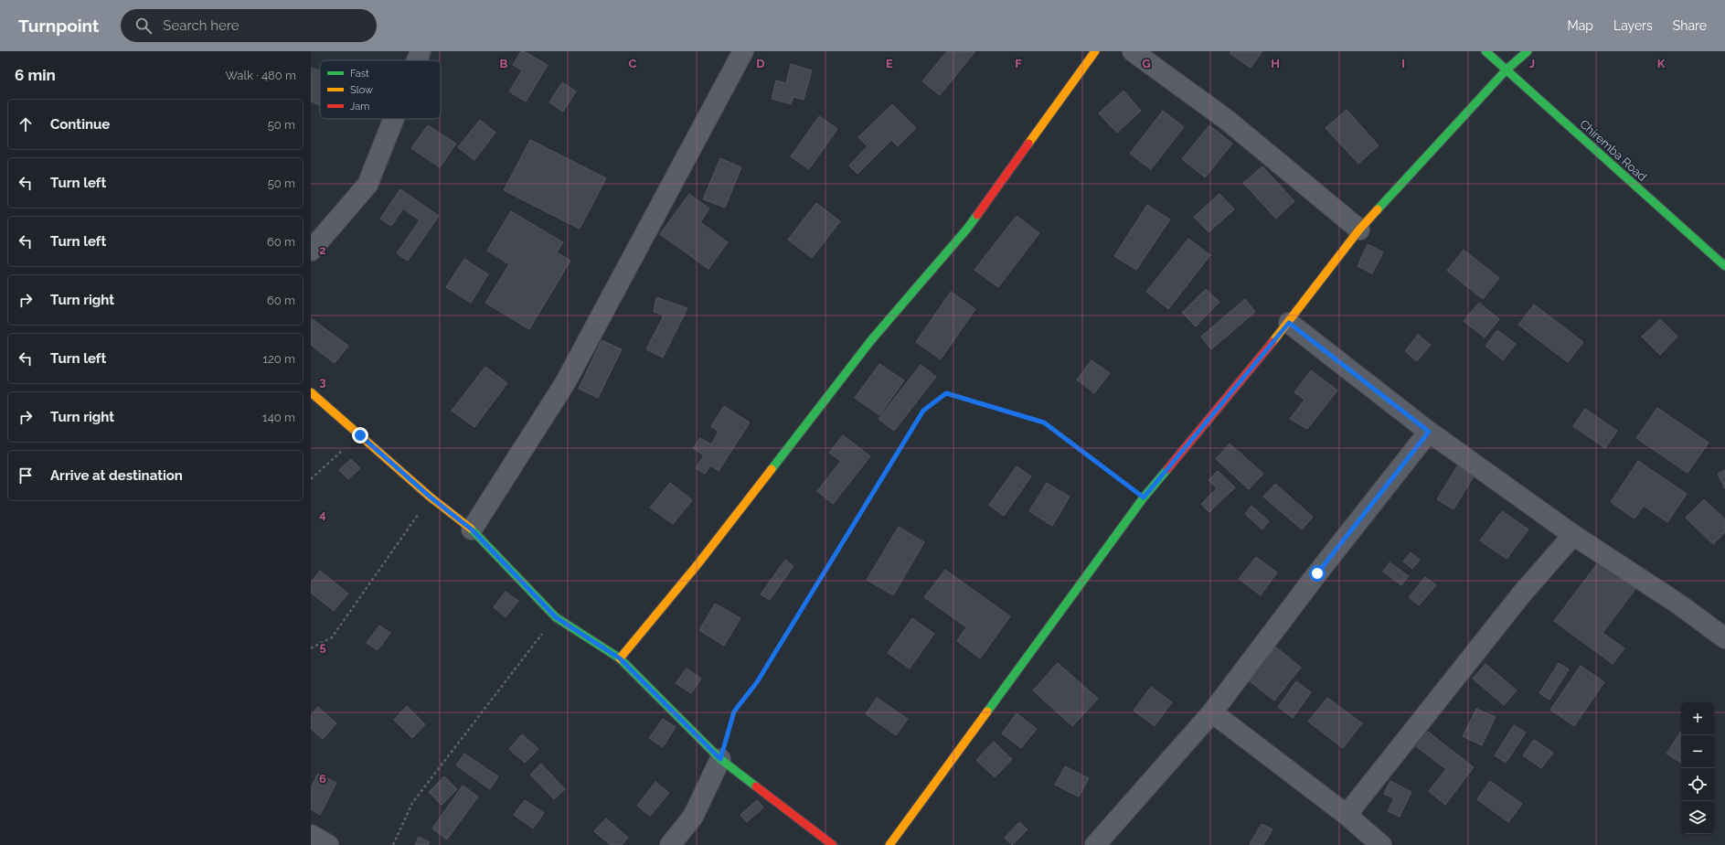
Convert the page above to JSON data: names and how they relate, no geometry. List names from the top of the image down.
{
  "streets": {
    "street": ["Chiremba Road"]
  },
  "legend": ["Fast", "Slow", "Jam"],
  "page": {
    "header": "Turnpoint",
    "search": "Search here",
    "nav": ["Map", "Layers", "Share"],
    "heading": ["6 min", "Walk · 480 m"],
    "list": [
      ["Continue", "50 m"],
      ["Turn left", "50 m"],
      ["Turn left", "60 m"],
      ["Turn right", "60 m"],
      ["Turn left", "120 m"],
      ["Turn right", "140 m"],
      "Arrive at destination"
    ],
    "map_buttons": ["+", "−"]
  },
  "grid": {
    "columns": [
      "B",
      "C",
      "D",
      "E",
      "F",
      "G",
      "H",
      "I",
      "J",
      "K"
    ],
    "rows": [
      "2",
      "3",
      "4",
      "5",
      "6"
    ]
  }
}
